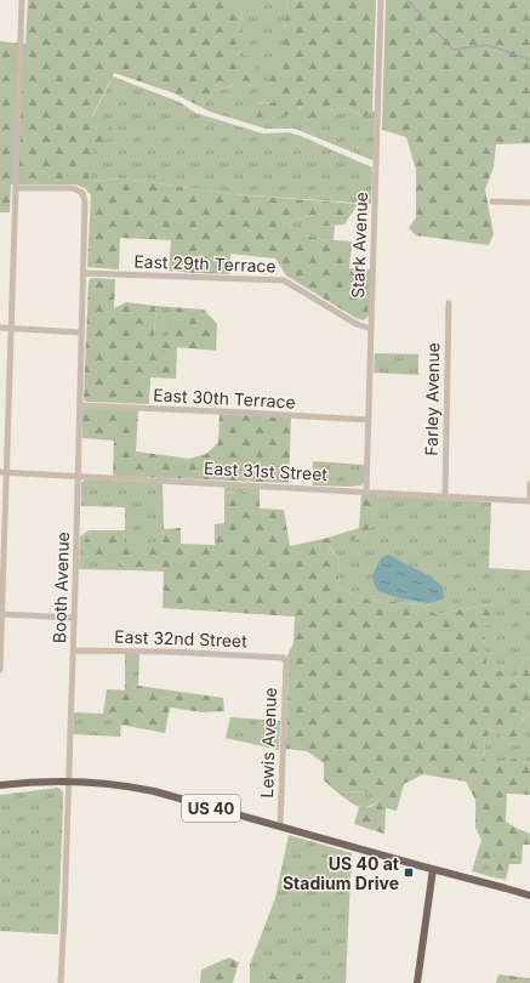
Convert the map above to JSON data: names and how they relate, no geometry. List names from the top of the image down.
{
  "streets": {
    "main road": ["US 40"],
    "street": [
      "Stark Avenue",
      "East 29th Terrace",
      "East 30th Terrace",
      "Farley Avenue",
      "East 31st Street",
      "Booth Avenue",
      "East 32nd Street",
      "Lewis Avenue"
    ]
  },
  "crossings": [
    ["Stark Avenue", "East 29th Terrace"],
    ["Stark Avenue", "East 30th Terrace"],
    ["Stark Avenue", "East 31st Street"],
    ["East 29th Terrace", "Booth Avenue"],
    ["East 30th Terrace", "Booth Avenue"],
    ["Farley Avenue", "East 31st Street"],
    ["East 31st Street", "Booth Avenue"],
    ["Booth Avenue", "East 32nd Street"],
    ["Booth Avenue", "US 40"],
    ["East 32nd Street", "Lewis Avenue"],
    ["Lewis Avenue", "US 40"]
  ],
  "places": {
    "transit": ["US 40 at Stadium Drive"]
  }
}
